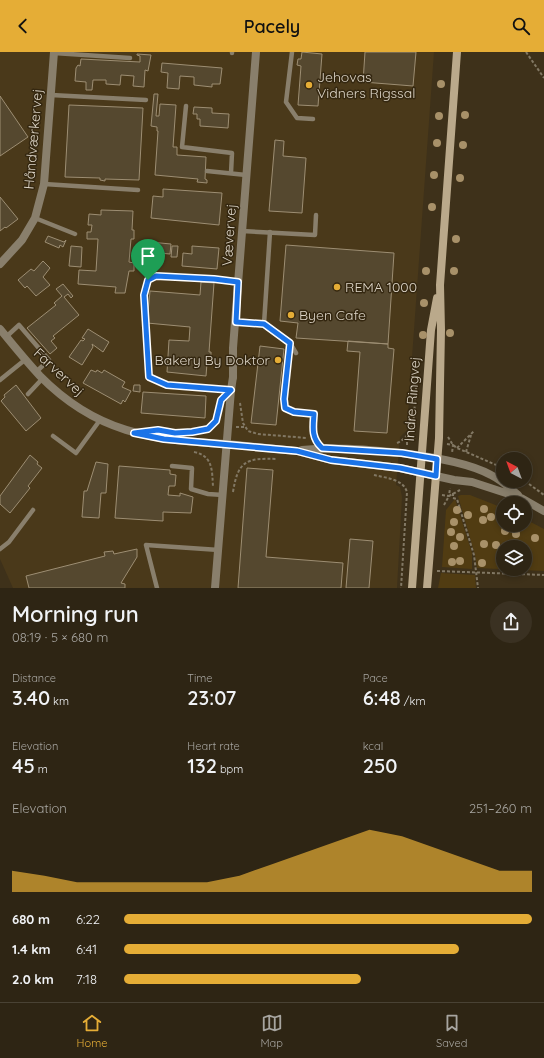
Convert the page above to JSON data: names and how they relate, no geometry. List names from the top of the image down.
{
  "streets": {
    "main road": ["Indre Ringvej"],
    "street": ["Håndværkervej", "Vævervej", "Farvervej"]
  },
  "crossings": [
    ["Vævervej", "Farvervej"],
    ["Farvervej", "Indre Ringvej"]
  ],
  "places": [
    "Jehovas Vidners Rigssal",
    "REMA 1000",
    "Byen Cafe",
    "Bakery By Doktor"
  ],
  "north": "top left",
  "page": {
    "header": "Pacely",
    "heading": ["Morning run", "08:19 · 5 × 680 m"],
    "stats": [
      ["Distance", "3.40 km"],
      ["Time", "23:07"],
      ["Pace", "6:48 /km"],
      ["Elevation", "45 m"],
      ["Heart rate", "132 bpm"],
      ["kcal", "250"]
    ],
    "chart": ["Elevation", "251–260 m"],
    "list": [
      {
        "name": "680 m",
        "note": "6:22"
      },
      {
        "name": "1.4 km",
        "note": "6:41"
      },
      {
        "name": "2.0 km",
        "note": "7:18"
      }
    ],
    "tabs": ["Home", "Map", "Saved"]
  }
}
